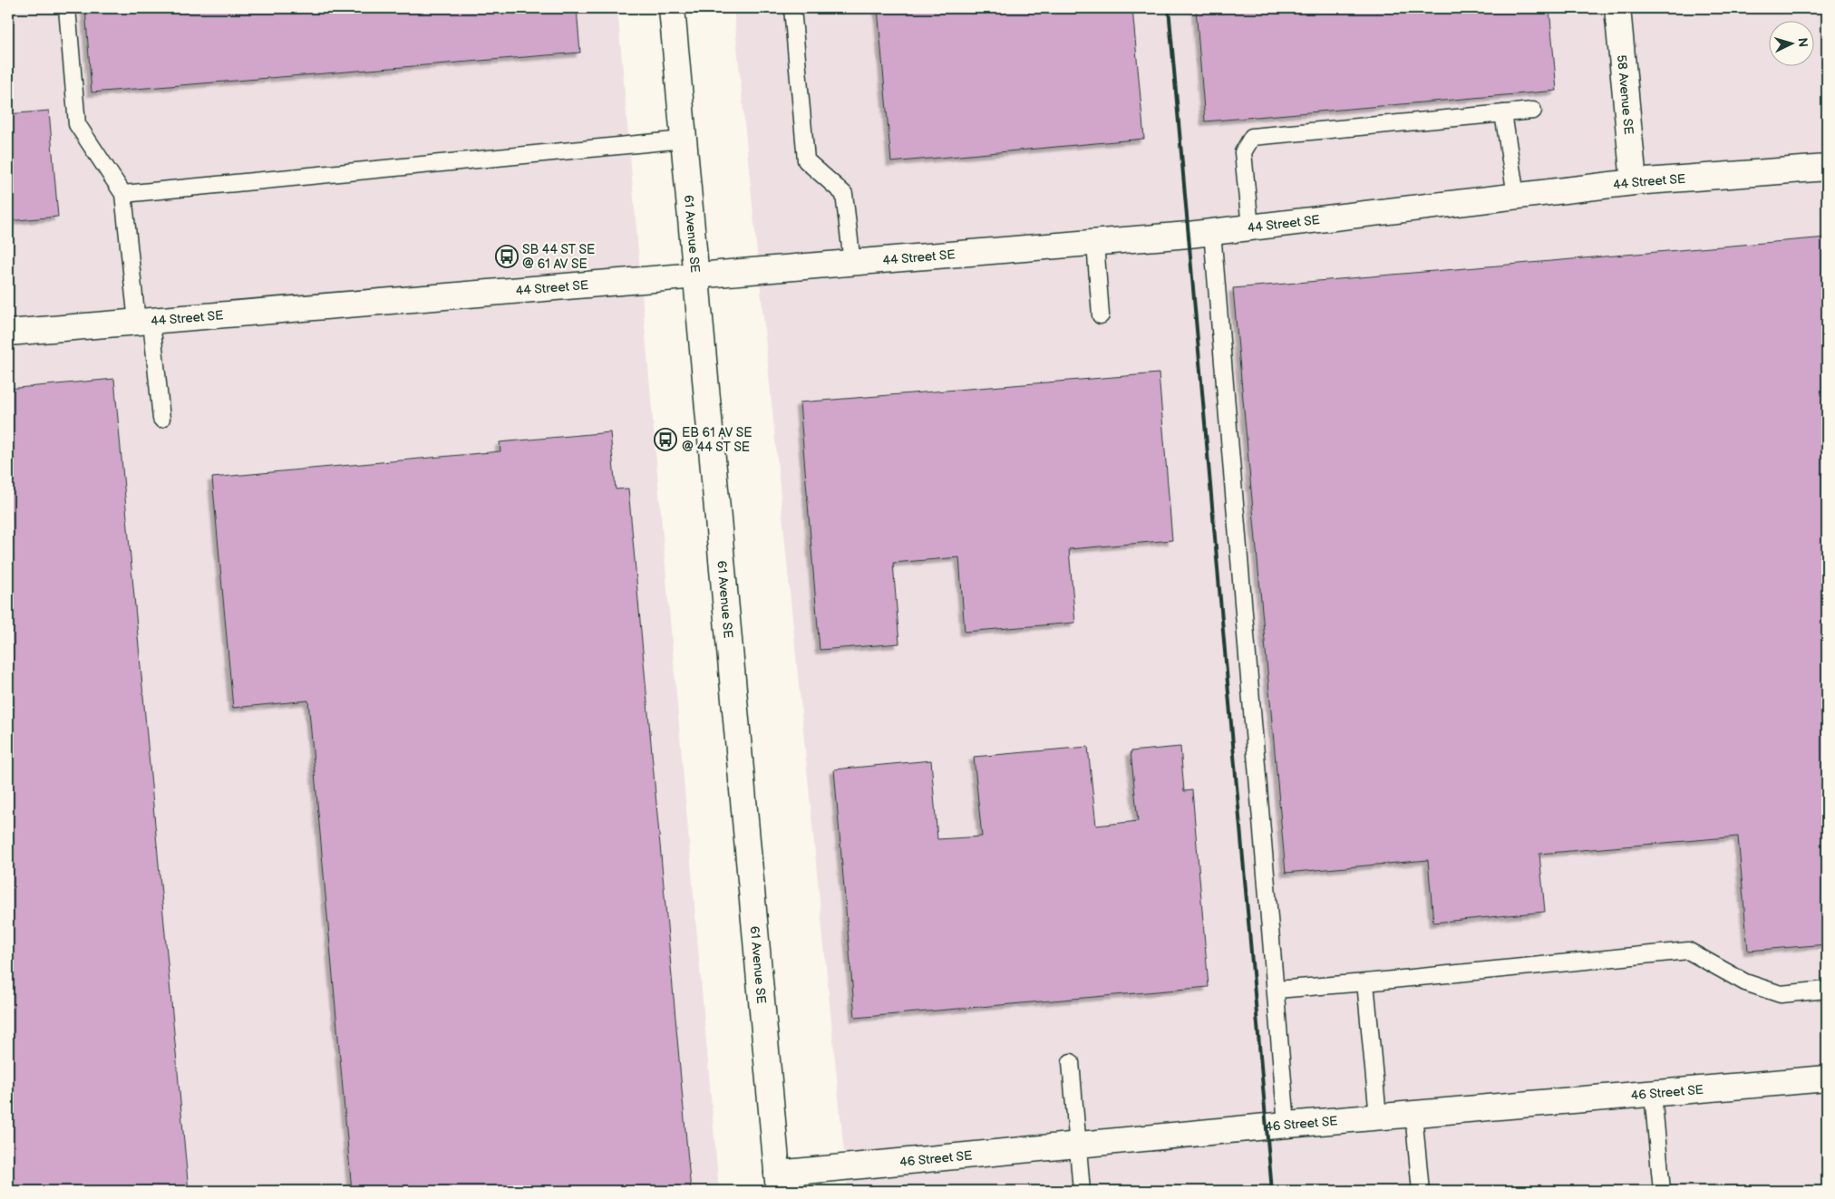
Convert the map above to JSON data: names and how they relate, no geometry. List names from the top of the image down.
{
  "streets": {
    "street": [
      "58 Avenue SE",
      "44 Street SE",
      "61 Avenue SE",
      "46 Street SE"
    ]
  },
  "crossings": [
    ["58 Avenue SE", "44 Street SE"],
    ["44 Street SE", "61 Avenue SE"],
    ["61 Avenue SE", "46 Street SE"]
  ],
  "places": {
    "bus stop": ["SB 44 ST SE @ 61 AV SE", "EB 61 AV SE @ 44 ST SE"]
  },
  "north": "right"
}
